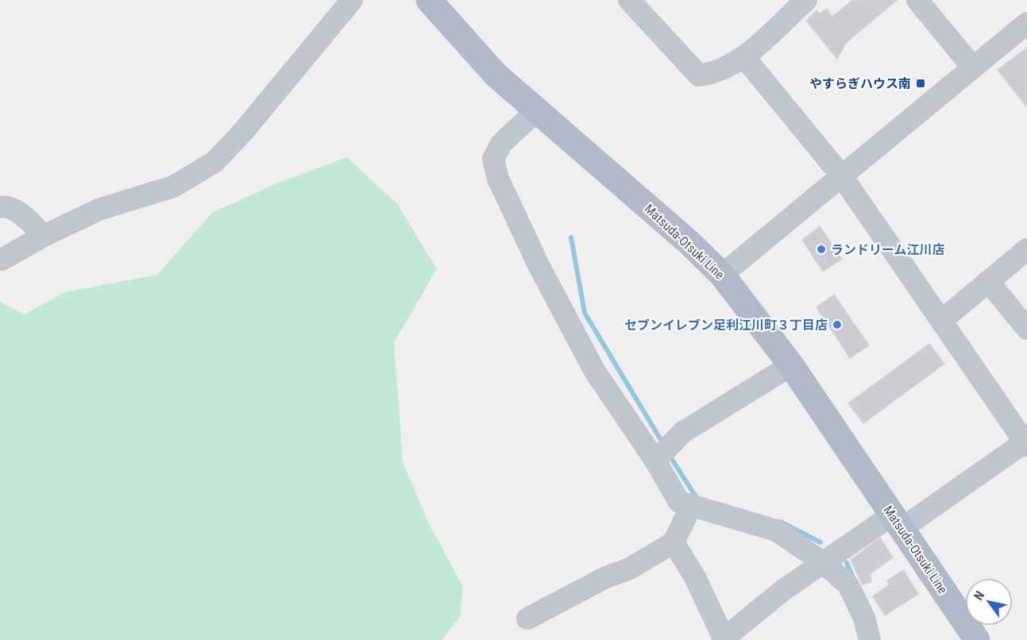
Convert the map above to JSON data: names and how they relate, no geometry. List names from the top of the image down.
{
  "streets": {
    "main road": ["Matsuda-Otsuki Line"]
  },
  "places": {
    "transit": ["やすらぎハウス南"],
    "other": ["ランドリーム江川店", "セブンイレブン足利江川町３丁目店"]
  },
  "north": "top left"
}
